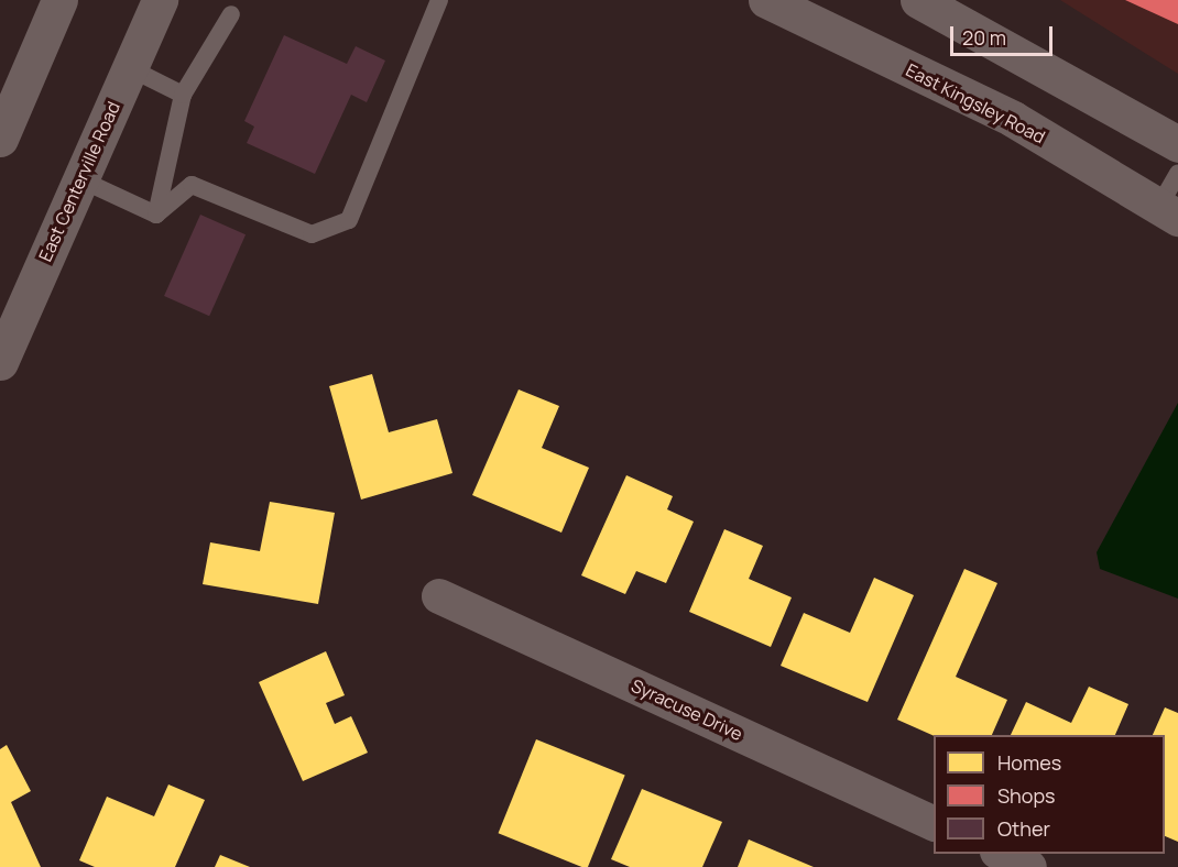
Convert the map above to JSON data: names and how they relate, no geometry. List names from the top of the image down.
{
  "streets": {
    "main road": ["East Kingsley Road", "East Centerville Road"],
    "street": ["Syracuse Drive"]
  },
  "legend": ["Homes", "Shops", "Other"],
  "scale_bar": "20 m"
}
